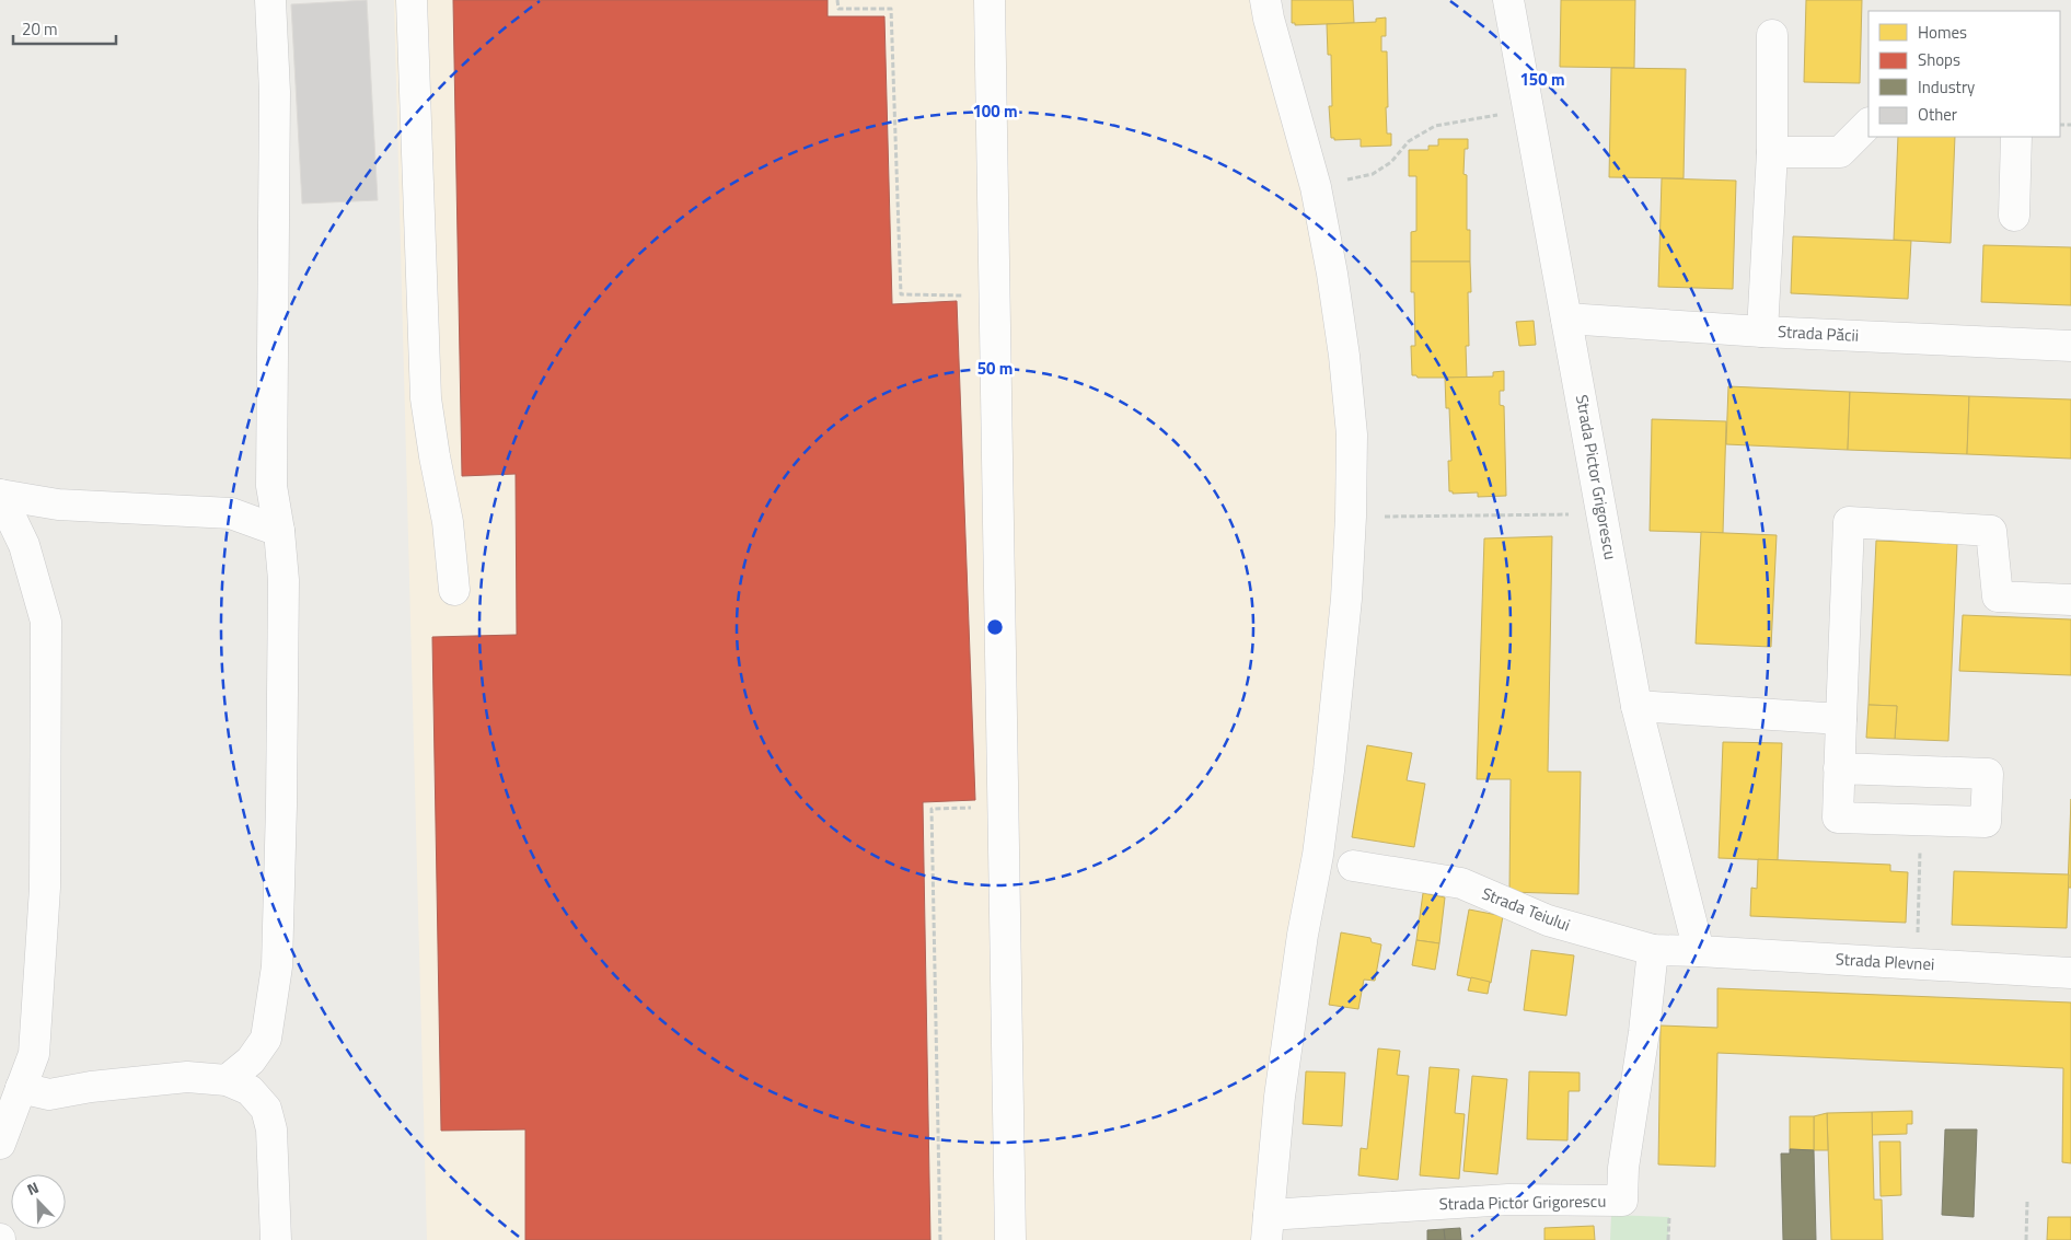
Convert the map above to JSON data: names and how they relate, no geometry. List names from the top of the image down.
{
  "streets": {
    "street": [
      "Strada Păcii",
      "Strada Pictor Grigorescu",
      "Strada Teiului",
      "Strada Plevnei"
    ]
  },
  "crossings": [
    ["Strada Păcii", "Strada Pictor Grigorescu"],
    ["Strada Pictor Grigorescu", "Strada Teiului"],
    ["Strada Pictor Grigorescu", "Strada Plevnei"],
    ["Strada Teiului", "Strada Plevnei"]
  ],
  "legend": [
    "Homes",
    "Shops",
    "Industry",
    "Other"
  ],
  "scale_bar": "20 m",
  "north": "top left",
  "rings": ["150 m", "100 m", "50 m"]
}
